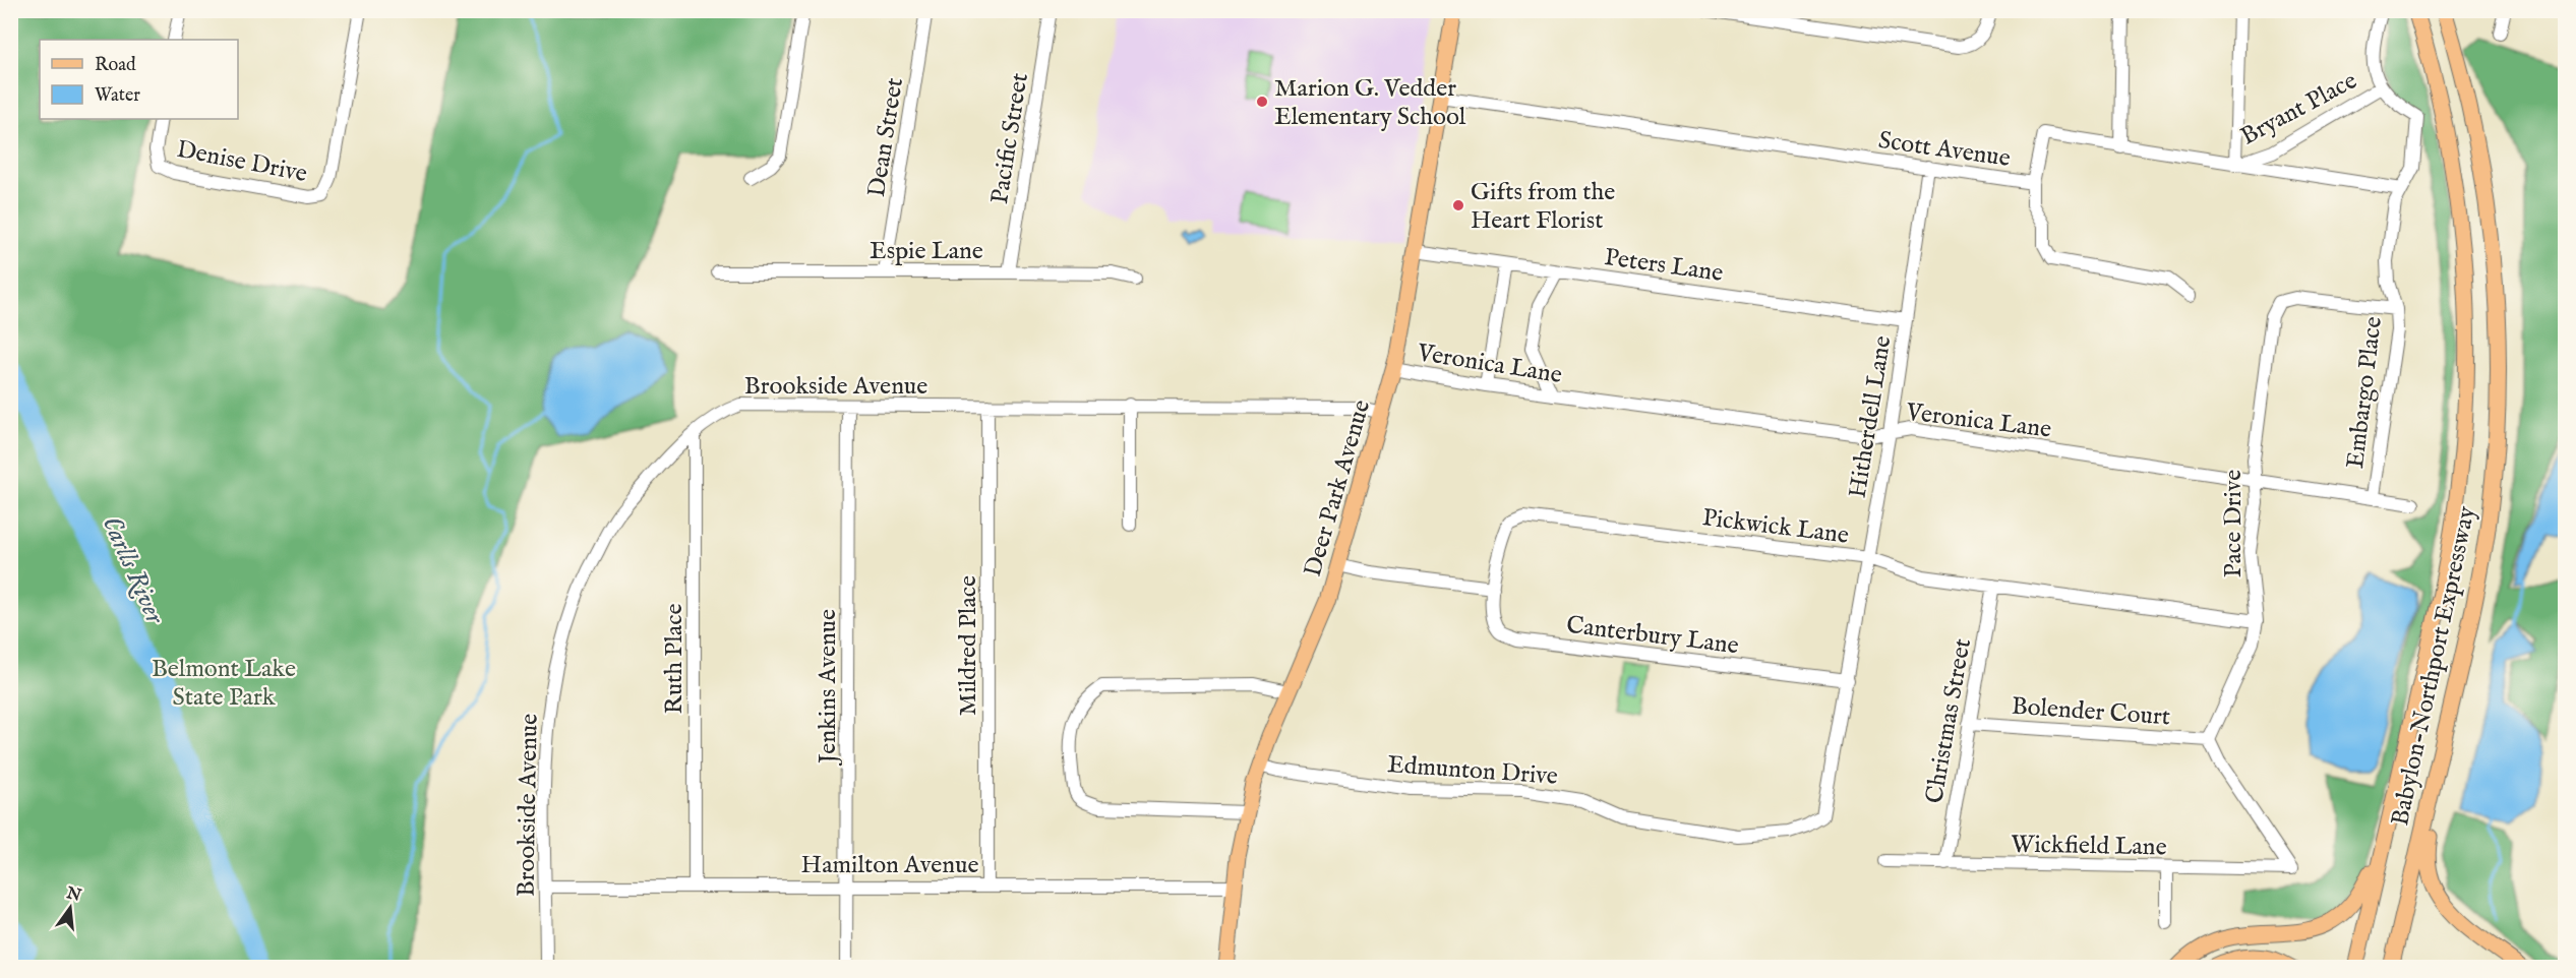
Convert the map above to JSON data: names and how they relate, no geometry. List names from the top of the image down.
{
  "streets": {
    "main road": ["Deer Park Avenue", "Babylon-Northport Expressway"],
    "street": [
      "Bryant Place",
      "Dean Street",
      "Pacific Street",
      "Scott Avenue",
      "Denise Drive",
      "Espie Lane",
      "Peters Lane",
      "Veronica Lane",
      "Brookside Avenue",
      "Embargo Place",
      "Hitherdell Lane",
      "Pace Drive",
      "Pickwick Lane",
      "Canterbury Lane",
      "Mildred Place",
      "Ruth Place",
      "Jenkins Avenue",
      "Bolender Court",
      "Christmas Street",
      "Edmunton Drive",
      "Wickfield Lane",
      "Hamilton Avenue"
    ]
  },
  "crossings": [
    ["Bryant Place", "Scott Avenue"],
    ["Bryant Place", "Embargo Place"],
    ["Dean Street", "Espie Lane"],
    ["Pacific Street", "Espie Lane"],
    ["Scott Avenue", "Embargo Place"],
    ["Scott Avenue", "Hitherdell Lane"],
    ["Scott Avenue", "Deer Park Avenue"],
    ["Peters Lane", "Hitherdell Lane"],
    ["Peters Lane", "Deer Park Avenue"],
    ["Veronica Lane", "Embargo Place"],
    ["Veronica Lane", "Hitherdell Lane"],
    ["Veronica Lane", "Deer Park Avenue"],
    ["Veronica Lane", "Pace Drive"],
    ["Brookside Avenue", "Deer Park Avenue"],
    ["Brookside Avenue", "Mildred Place"],
    ["Brookside Avenue", "Ruth Place"],
    ["Brookside Avenue", "Jenkins Avenue"],
    ["Brookside Avenue", "Hamilton Avenue"],
    ["Embargo Place", "Pace Drive"],
    ["Hitherdell Lane", "Pickwick Lane"],
    ["Hitherdell Lane", "Canterbury Lane"],
    ["Hitherdell Lane", "Edmunton Drive"],
    ["Deer Park Avenue", "Edmunton Drive"],
    ["Deer Park Avenue", "Hamilton Avenue"],
    ["Pace Drive", "Pickwick Lane"],
    ["Pace Drive", "Bolender Court"],
    ["Pace Drive", "Wickfield Lane"],
    ["Pickwick Lane", "Canterbury Lane"],
    ["Pickwick Lane", "Christmas Street"],
    ["Mildred Place", "Hamilton Avenue"],
    ["Ruth Place", "Hamilton Avenue"],
    ["Jenkins Avenue", "Hamilton Avenue"],
    ["Bolender Court", "Christmas Street"],
    ["Bolender Court", "Wickfield Lane"],
    ["Christmas Street", "Wickfield Lane"]
  ],
  "water": ["Carlls River"],
  "parks": ["Belmont Lake State Park"],
  "places": ["Marion G. Vedder Elementary School", "Gifts from the Heart Florist"],
  "legend": ["Road", "Water"],
  "north": "top"
}
